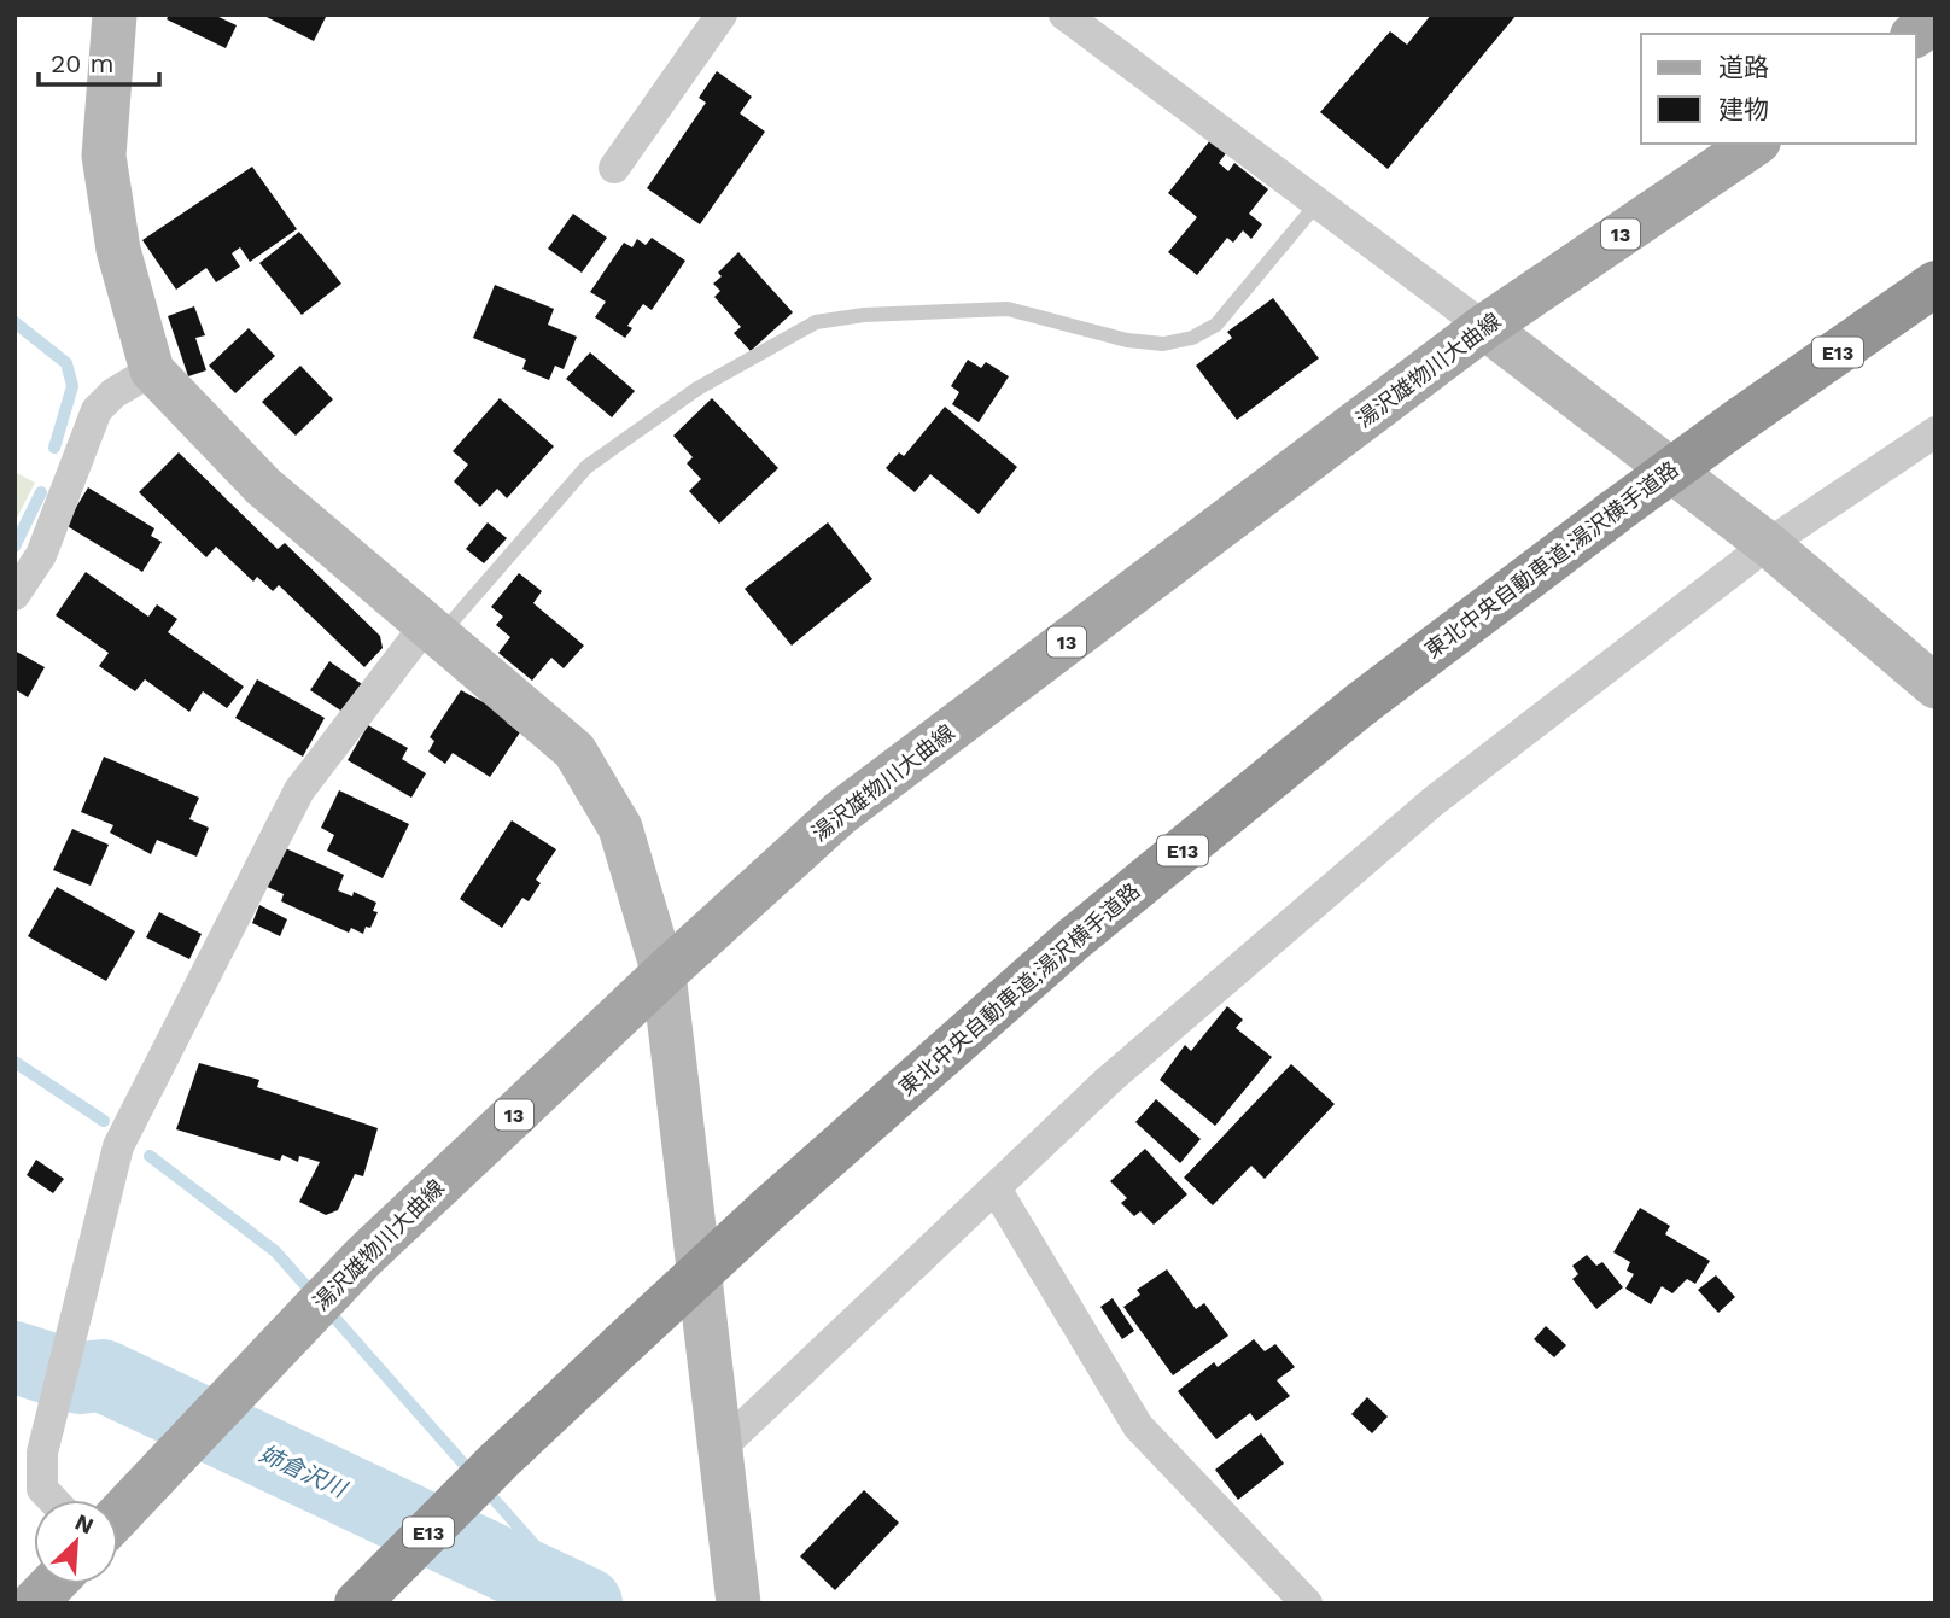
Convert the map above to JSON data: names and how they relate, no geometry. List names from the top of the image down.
{
  "streets": {
    "highway": ["E13", "東北中央自動車道;湯沢横手道路"],
    "main road": ["13", "湯沢雄物川大曲線"]
  },
  "water": ["姉倉沢川"],
  "legend": ["道路", "建物"],
  "scale_bar": "20 m",
  "north": "top right"
}
